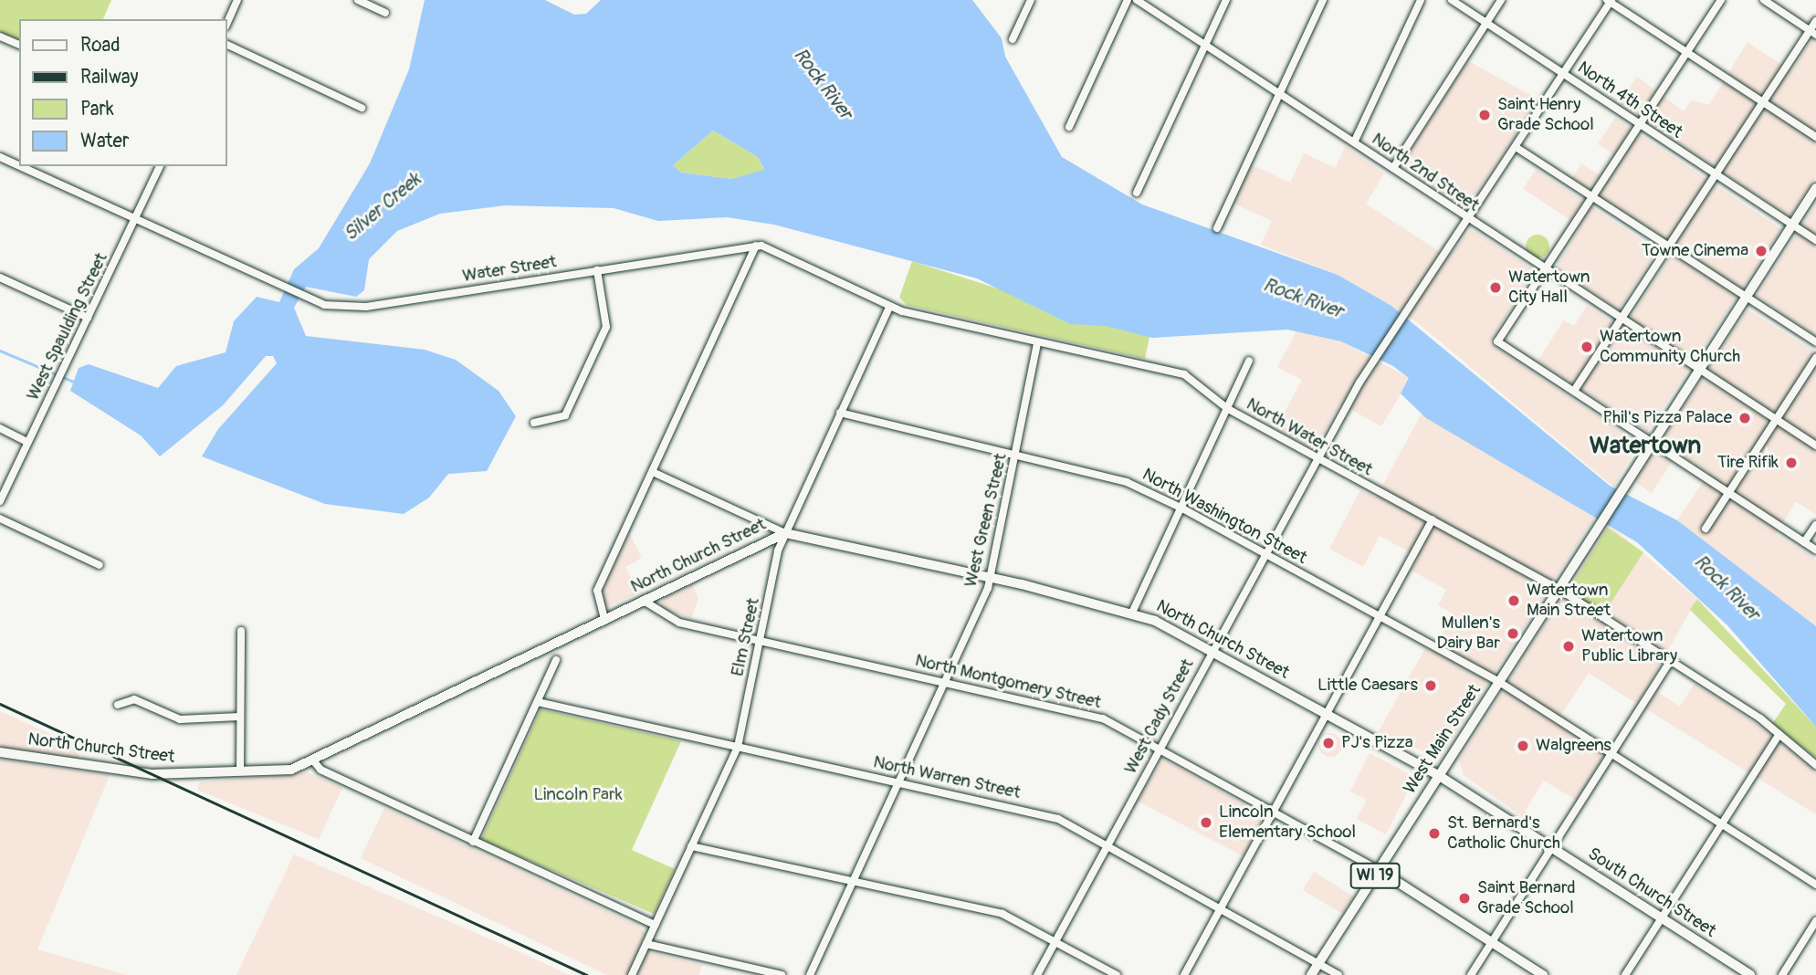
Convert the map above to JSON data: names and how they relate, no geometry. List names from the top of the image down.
{
  "streets": {
    "main road": [
      "North Church Street",
      "West Main Street",
      "WI 19",
      "South Church Street"
    ],
    "street": [
      "North 4th Street",
      "North 2nd Street",
      "Water Street",
      "West Spaulding Street",
      "North Water Street",
      "North Washington Street",
      "West Green Street",
      "Elm Street",
      "North Montgomery Street",
      "West Cady Street",
      "North Warren Street"
    ]
  },
  "crossings": [
    ["North 4th Street", "West Cady Street"],
    ["North 4th Street", "WI 19"],
    ["North 2nd Street", "West Cady Street"],
    ["North 2nd Street", "WI 19"],
    ["Water Street", "West Spaulding Street"],
    ["North Water Street", "West Green Street"],
    ["North Water Street", "West Cady Street"],
    ["North Water Street", "West Main Street"],
    ["North Washington Street", "West Green Street"],
    ["North Washington Street", "Elm Street"],
    ["North Washington Street", "West Cady Street"],
    ["North Washington Street", "West Main Street"],
    ["West Green Street", "North Church Street"],
    ["West Green Street", "North Montgomery Street"],
    ["West Green Street", "North Warren Street"],
    ["North Church Street", "Elm Street"],
    ["North Church Street", "North Montgomery Street"],
    ["North Church Street", "West Cady Street"],
    ["North Church Street", "West Main Street"],
    ["North Church Street", "South Church Street"],
    ["Elm Street", "North Montgomery Street"],
    ["Elm Street", "North Warren Street"],
    ["North Montgomery Street", "West Cady Street"],
    ["North Montgomery Street", "West Main Street"],
    ["West Cady Street", "North Warren Street"],
    ["West Main Street", "North Warren Street"],
    ["West Main Street", "WI 19"],
    ["West Main Street", "South Church Street"]
  ],
  "districts": ["Watertown"],
  "water": ["Rock River", "Silver Creek"],
  "parks": ["Lincoln Park"],
  "places": [
    "Saint Henry Grade School",
    "Towne Cinema",
    "Watertown City Hall",
    "Watertown Community Church",
    "Phil's Pizza Palace",
    "Tire Rifik",
    "Watertown Main Street",
    "Mullen's Dairy Bar",
    "Watertown Public Library",
    "Little Caesars",
    "PJ's Pizza",
    "Walgreens",
    "Lincoln Elementary School",
    "St. Bernard's Catholic Church",
    "Saint Bernard Grade School"
  ],
  "legend": [
    "Road",
    "Railway",
    "Park",
    "Water"
  ]
}
